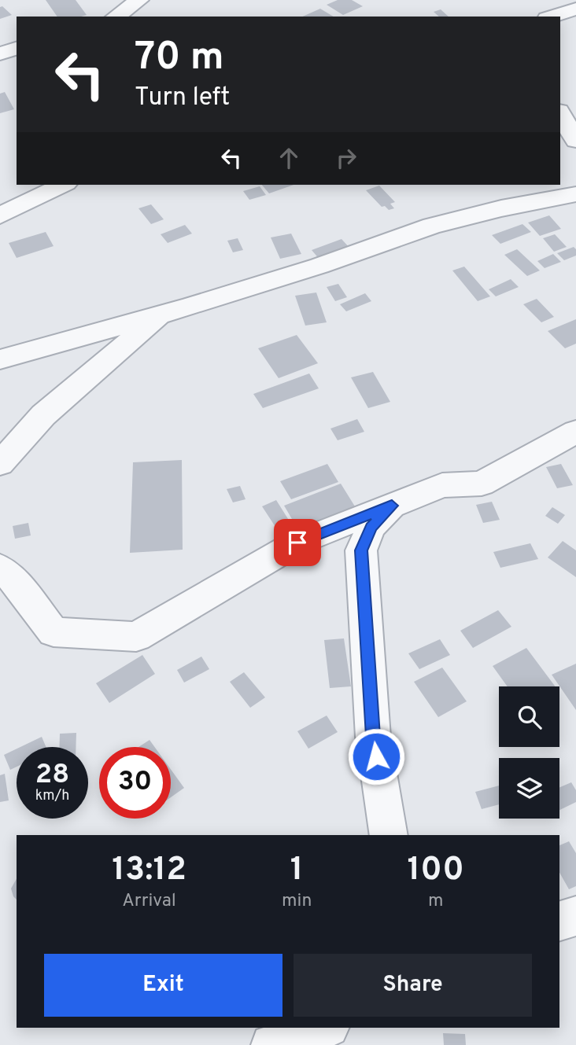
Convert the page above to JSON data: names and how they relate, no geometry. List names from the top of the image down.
{
  "page": {
    "turn": ["70 m", "Turn left"],
    "speed": "28 km/h",
    "limit": "30",
    "eta": [
      "13:12",
      "Arrival",
      "1",
      "min",
      "100",
      "m"
    ],
    "buttons": ["Exit", "Share"]
  }
}
